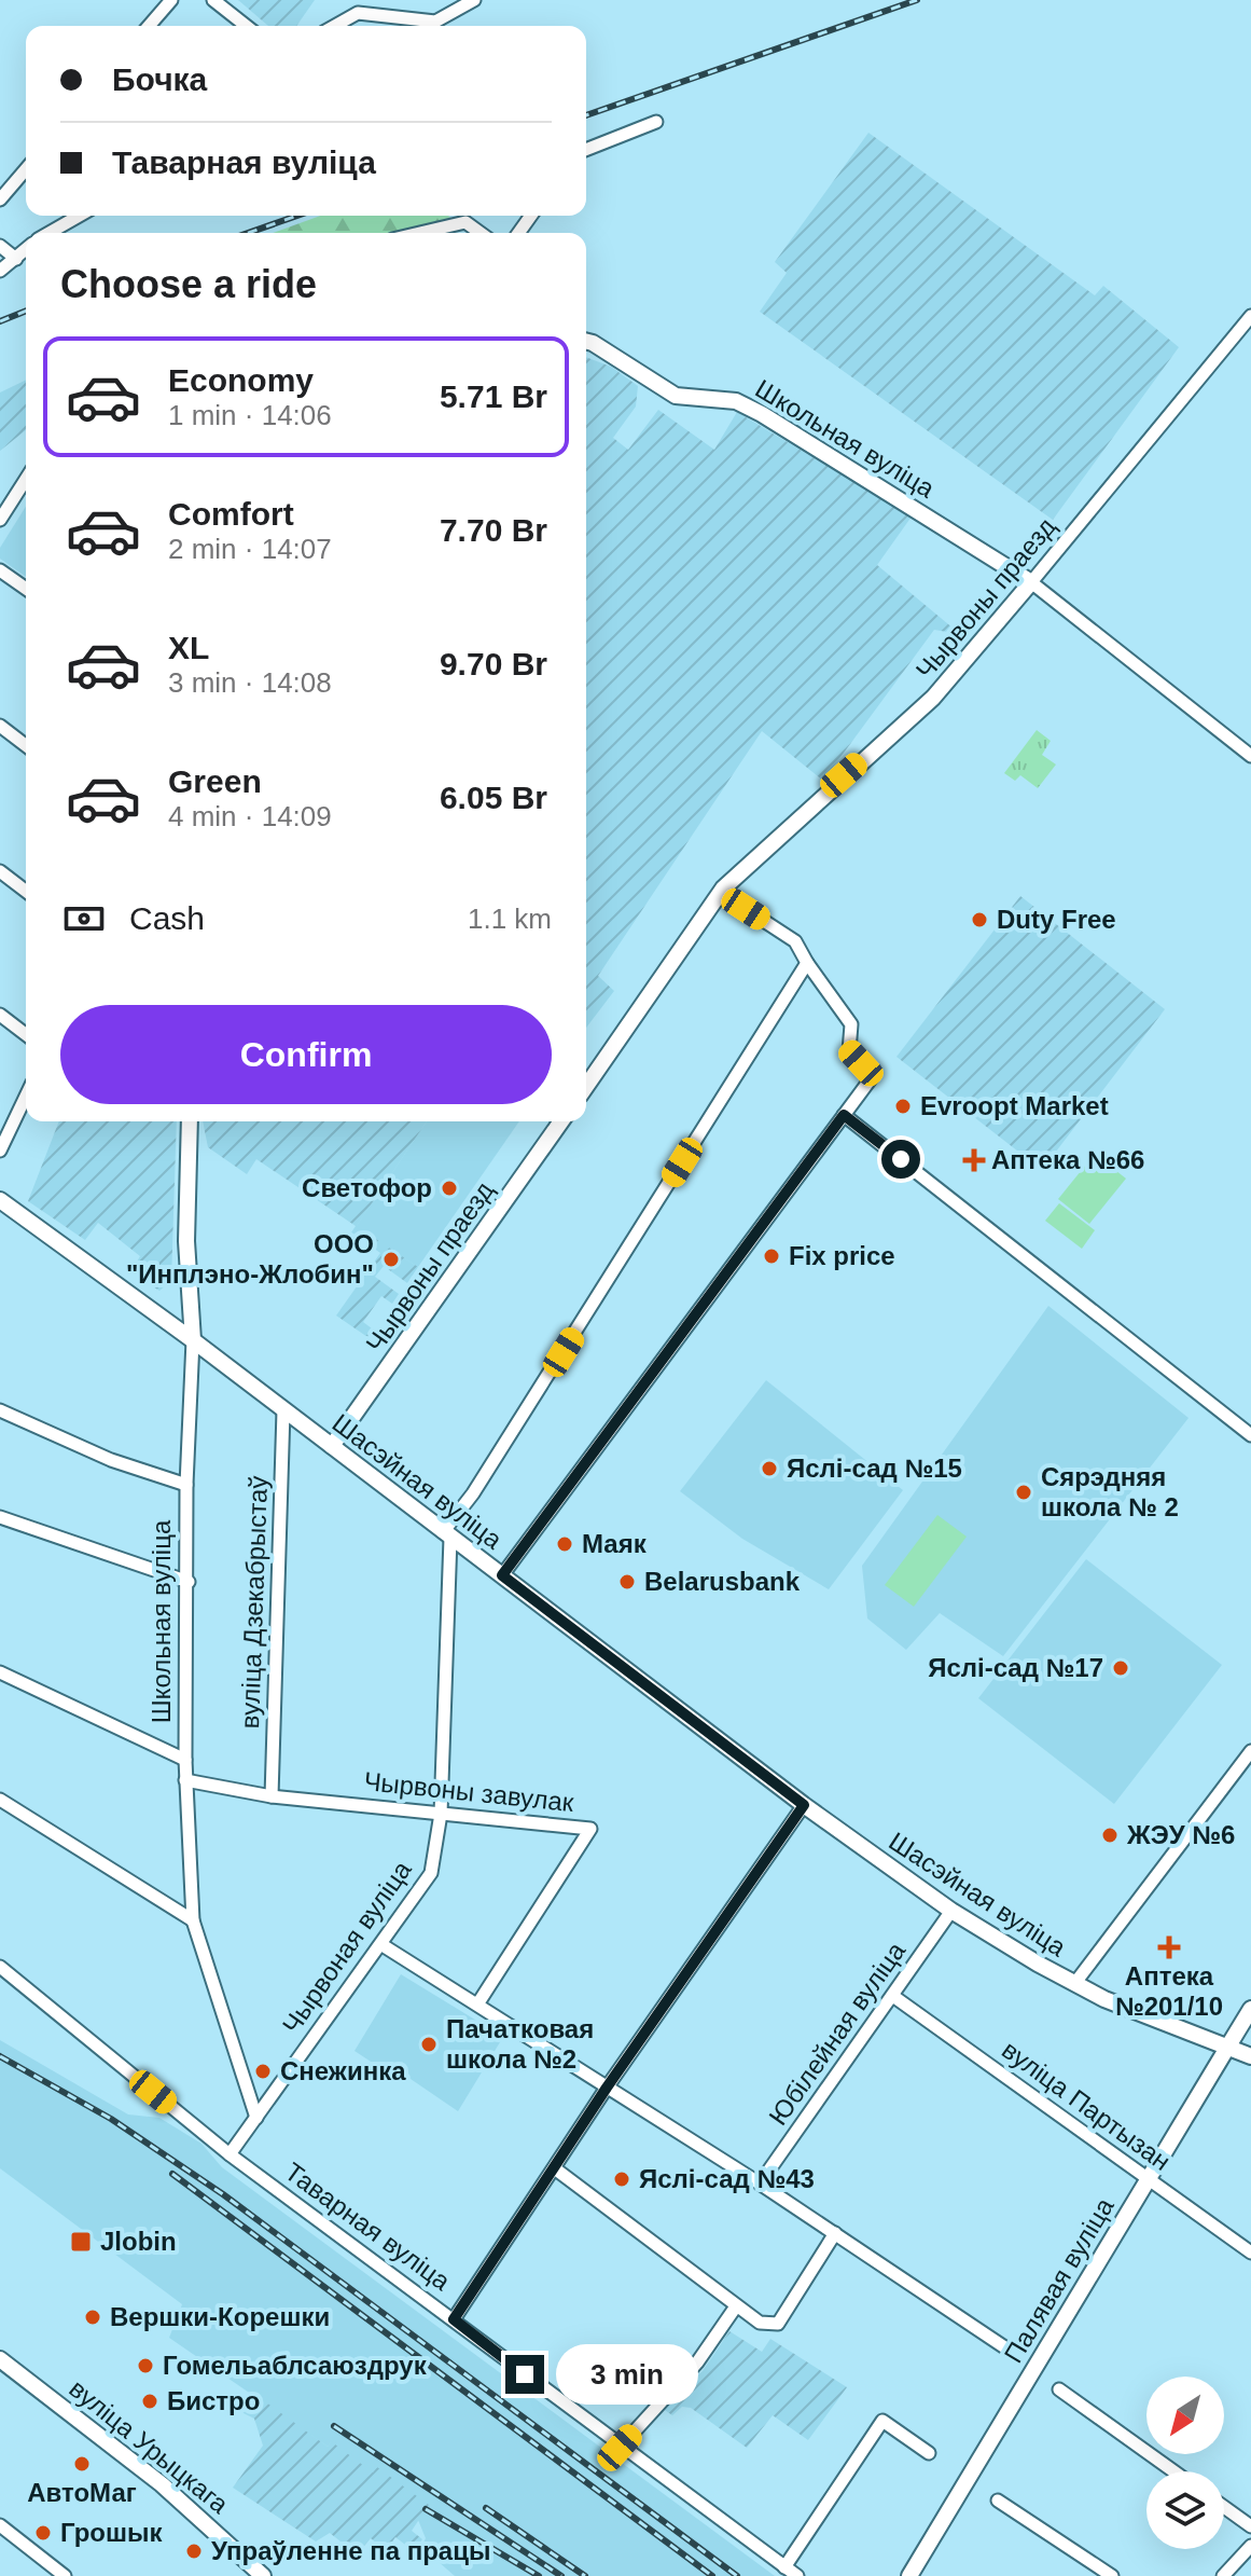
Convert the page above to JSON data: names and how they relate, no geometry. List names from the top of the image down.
{
  "streets": {
    "main road": [
      "Школьная вуліца",
      "Чырвоны праезд",
      "Шасэйная вуліца",
      "Палявая вуліца",
      "вуліца Урыцкага"
    ],
    "street": [
      "вуліца Дзекабрыстаў",
      "Чырвоны завулак",
      "Чырвоная вуліца",
      "Юбілейная вуліца",
      "вуліца Партызан",
      "Таварная вуліца"
    ]
  },
  "crossings": [
    ["Школьная вуліца", "Чырвоны праезд"],
    ["Школьная вуліца", "Шасэйная вуліца"],
    ["Школьная вуліца", "Чырвоны завулак"],
    ["Школьная вуліца", "Чырвоная вуліца"],
    ["Чырвоны праезд", "Шасэйная вуліца"],
    ["Шасэйная вуліца", "вуліца Дзекабрыстаў"],
    ["Шасэйная вуліца", "Чырвоная вуліца"],
    ["Шасэйная вуліца", "Юбілейная вуліца"],
    ["Шасэйная вуліца", "Палявая вуліца"],
    ["вуліца Дзекабрыстаў", "Чырвоны завулак"],
    ["Чырвоны завулак", "Чырвоная вуліца"],
    ["Чырвоная вуліца", "Таварная вуліца"],
    ["Юбілейная вуліца", "вуліца Партызан"],
    ["вуліца Партызан", "Палявая вуліца"]
  ],
  "places": {
    "other": [
      "Duty Free",
      "Evroopt Market",
      "Светофор",
      "Fix price",
      "ООО \"Инплэно-Жлобин\"",
      "Яслі-сад №15",
      "Сярэдняя школа № 2",
      "Маяк",
      "Belarusbank",
      "Яслі-сад №17",
      "ЖЭУ №6",
      "Пачатковая школа №2",
      "Снежинка",
      "Яслі-сад №43",
      "Вершки-Корешки",
      "Гомельаблсаюздрук",
      "Бистро",
      "АвтоМаг",
      "Грошык",
      "Упраўленне па працы"
    ],
    "health": ["Аптека №66", "Аптека №201/10"],
    "transit": ["Jlobin"]
  },
  "north": "bottom left",
  "page": {
    "banner": ["Бочка", "Таварная вуліца"],
    "heading": "Choose a ride",
    "list": [
      {
        "name": "Economy",
        "note": "1 min · 14:06",
        "value": "5.71 Br"
      },
      {
        "name": "Comfort",
        "note": "2 min · 14:07",
        "value": "7.70 Br"
      },
      {
        "name": "XL",
        "note": "3 min · 14:08",
        "value": "9.70 Br"
      },
      {
        "name": "Green",
        "note": "4 min · 14:09",
        "value": "6.05 Br"
      }
    ],
    "pay": ["Cash", "1.1 km"],
    "buttons": "Confirm",
    "bubble": "3 min"
  }
}
